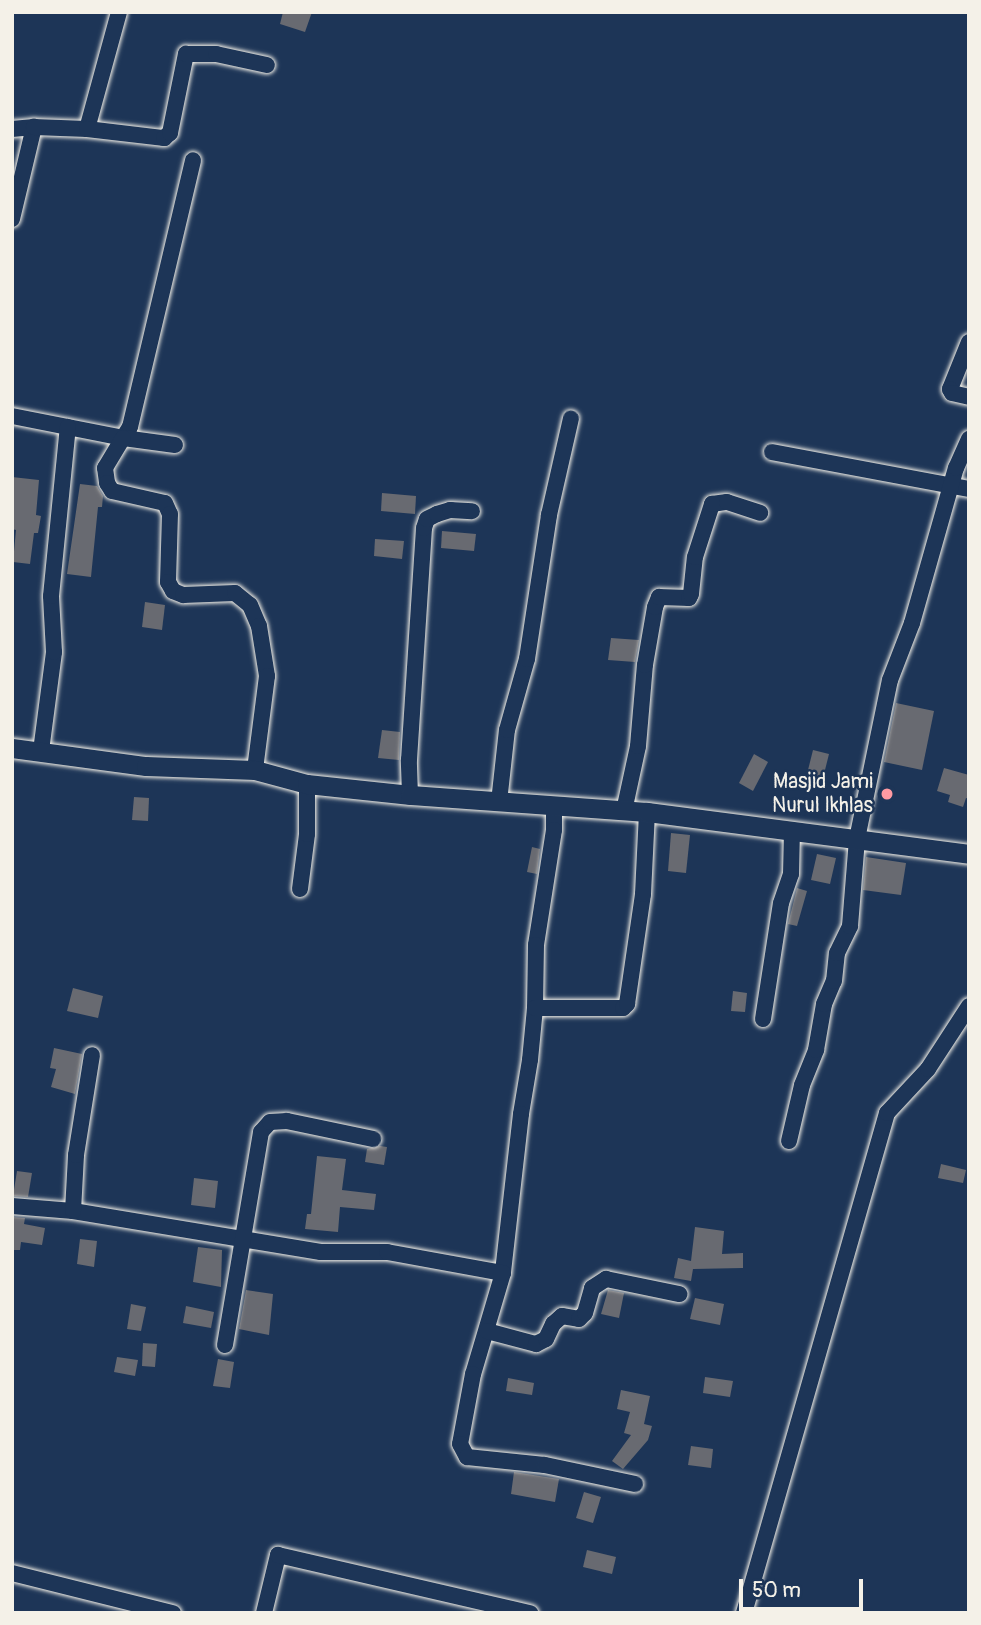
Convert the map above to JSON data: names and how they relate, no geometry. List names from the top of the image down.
{
  "places": ["Masjid Jami Nurul Ikhlas"],
  "scale_bar": "50 m"
}
